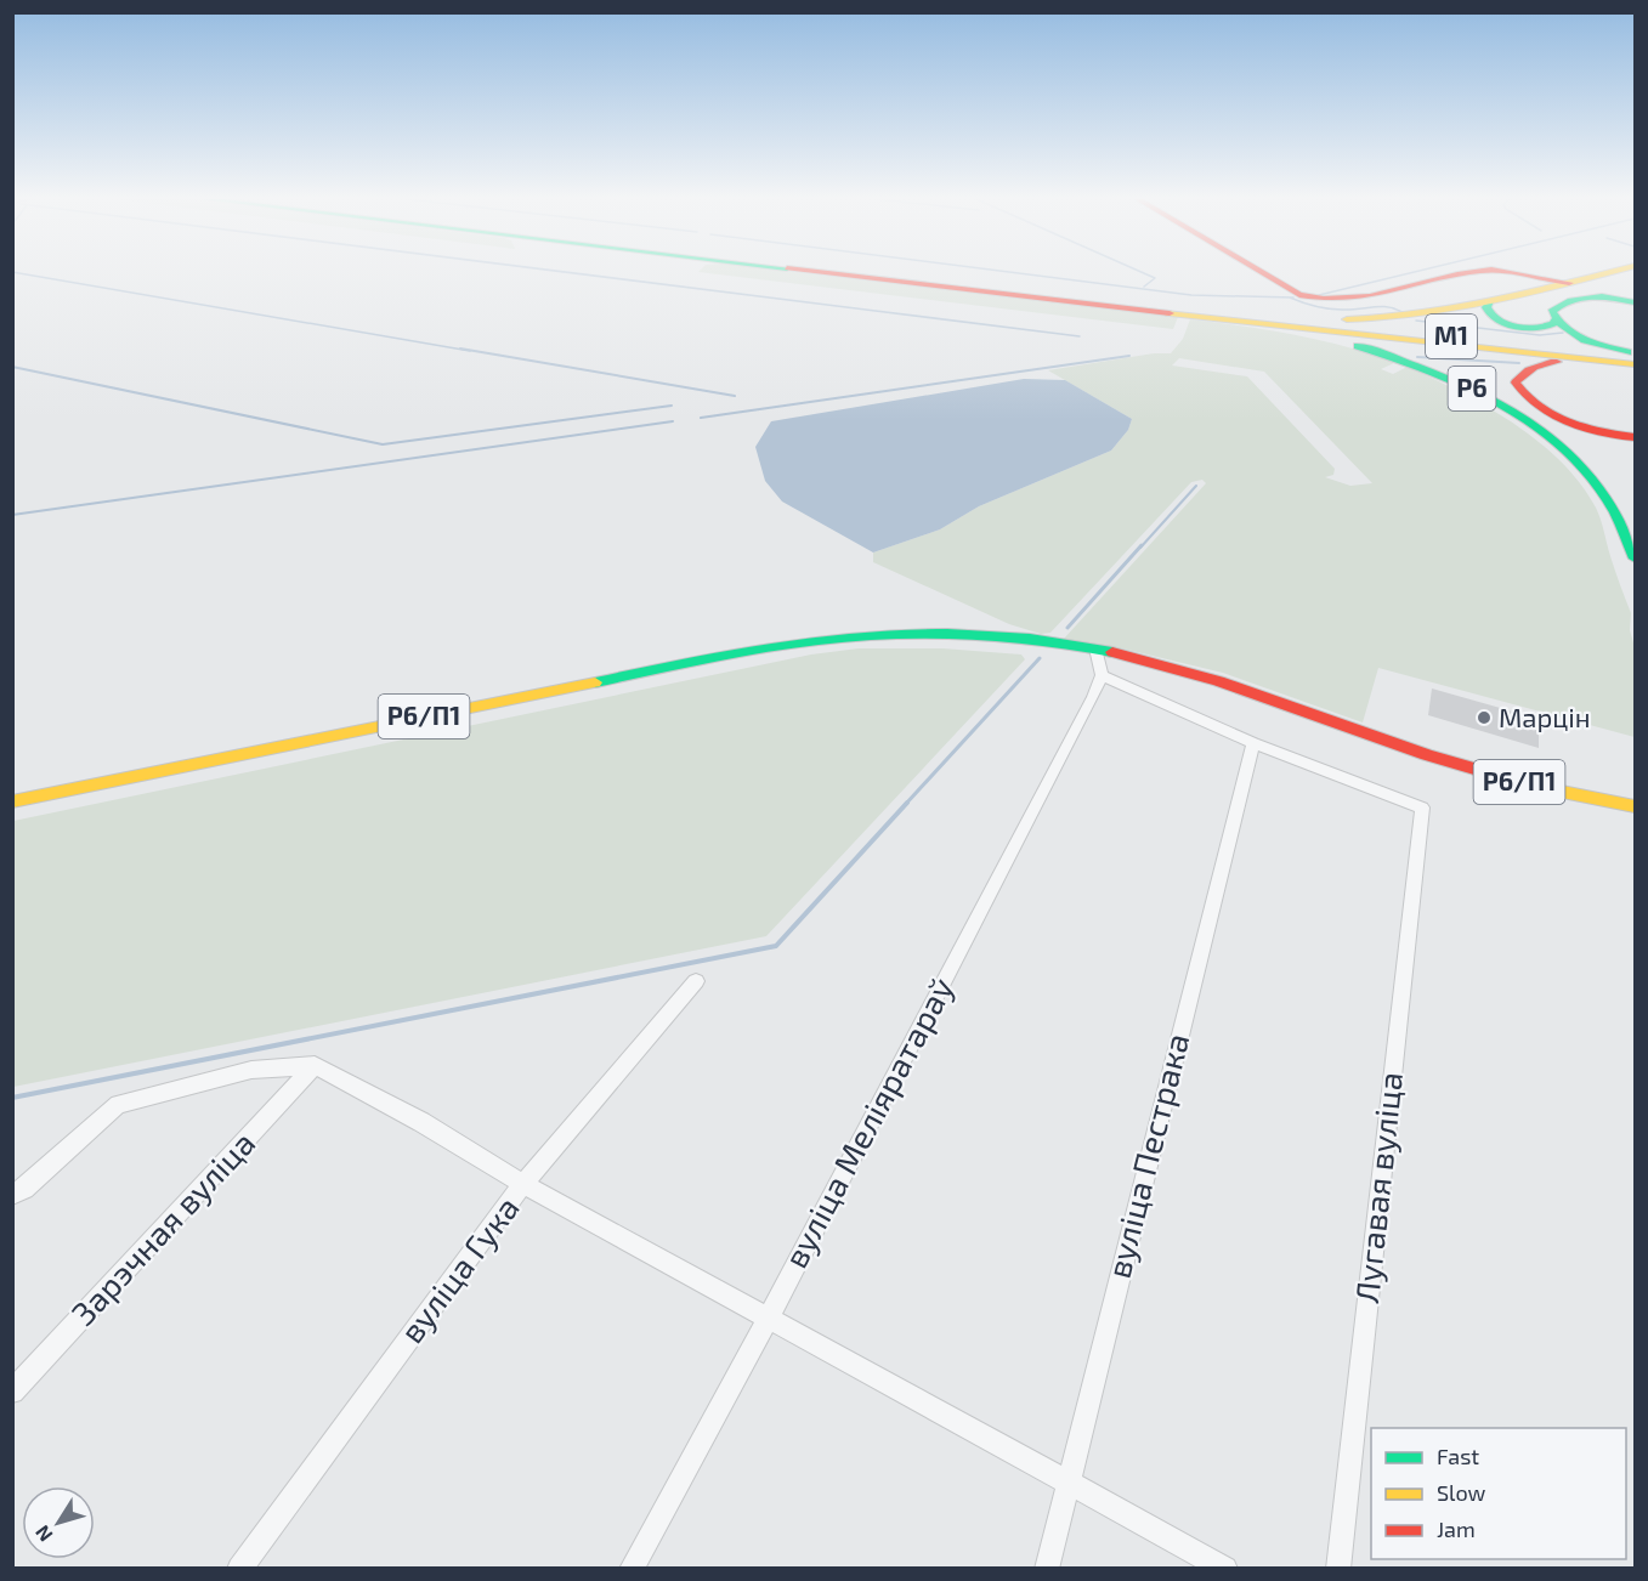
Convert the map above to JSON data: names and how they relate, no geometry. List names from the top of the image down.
{
  "streets": {
    "main road": ["М1", "Р6", "Р6/П1"],
    "street": [
      "вуліца Меліяратараў",
      "вуліца Пестрака",
      "Лугавая вуліца",
      "Зарэчная вуліца",
      "вуліца Гука"
    ]
  },
  "crossings": [
    ["М1", "Р6"],
    ["вуліца Пестрака", "Лугавая вуліца"]
  ],
  "places": ["Марцін"],
  "legend": ["Fast", "Slow", "Jam"],
  "north": "bottom left"
}
